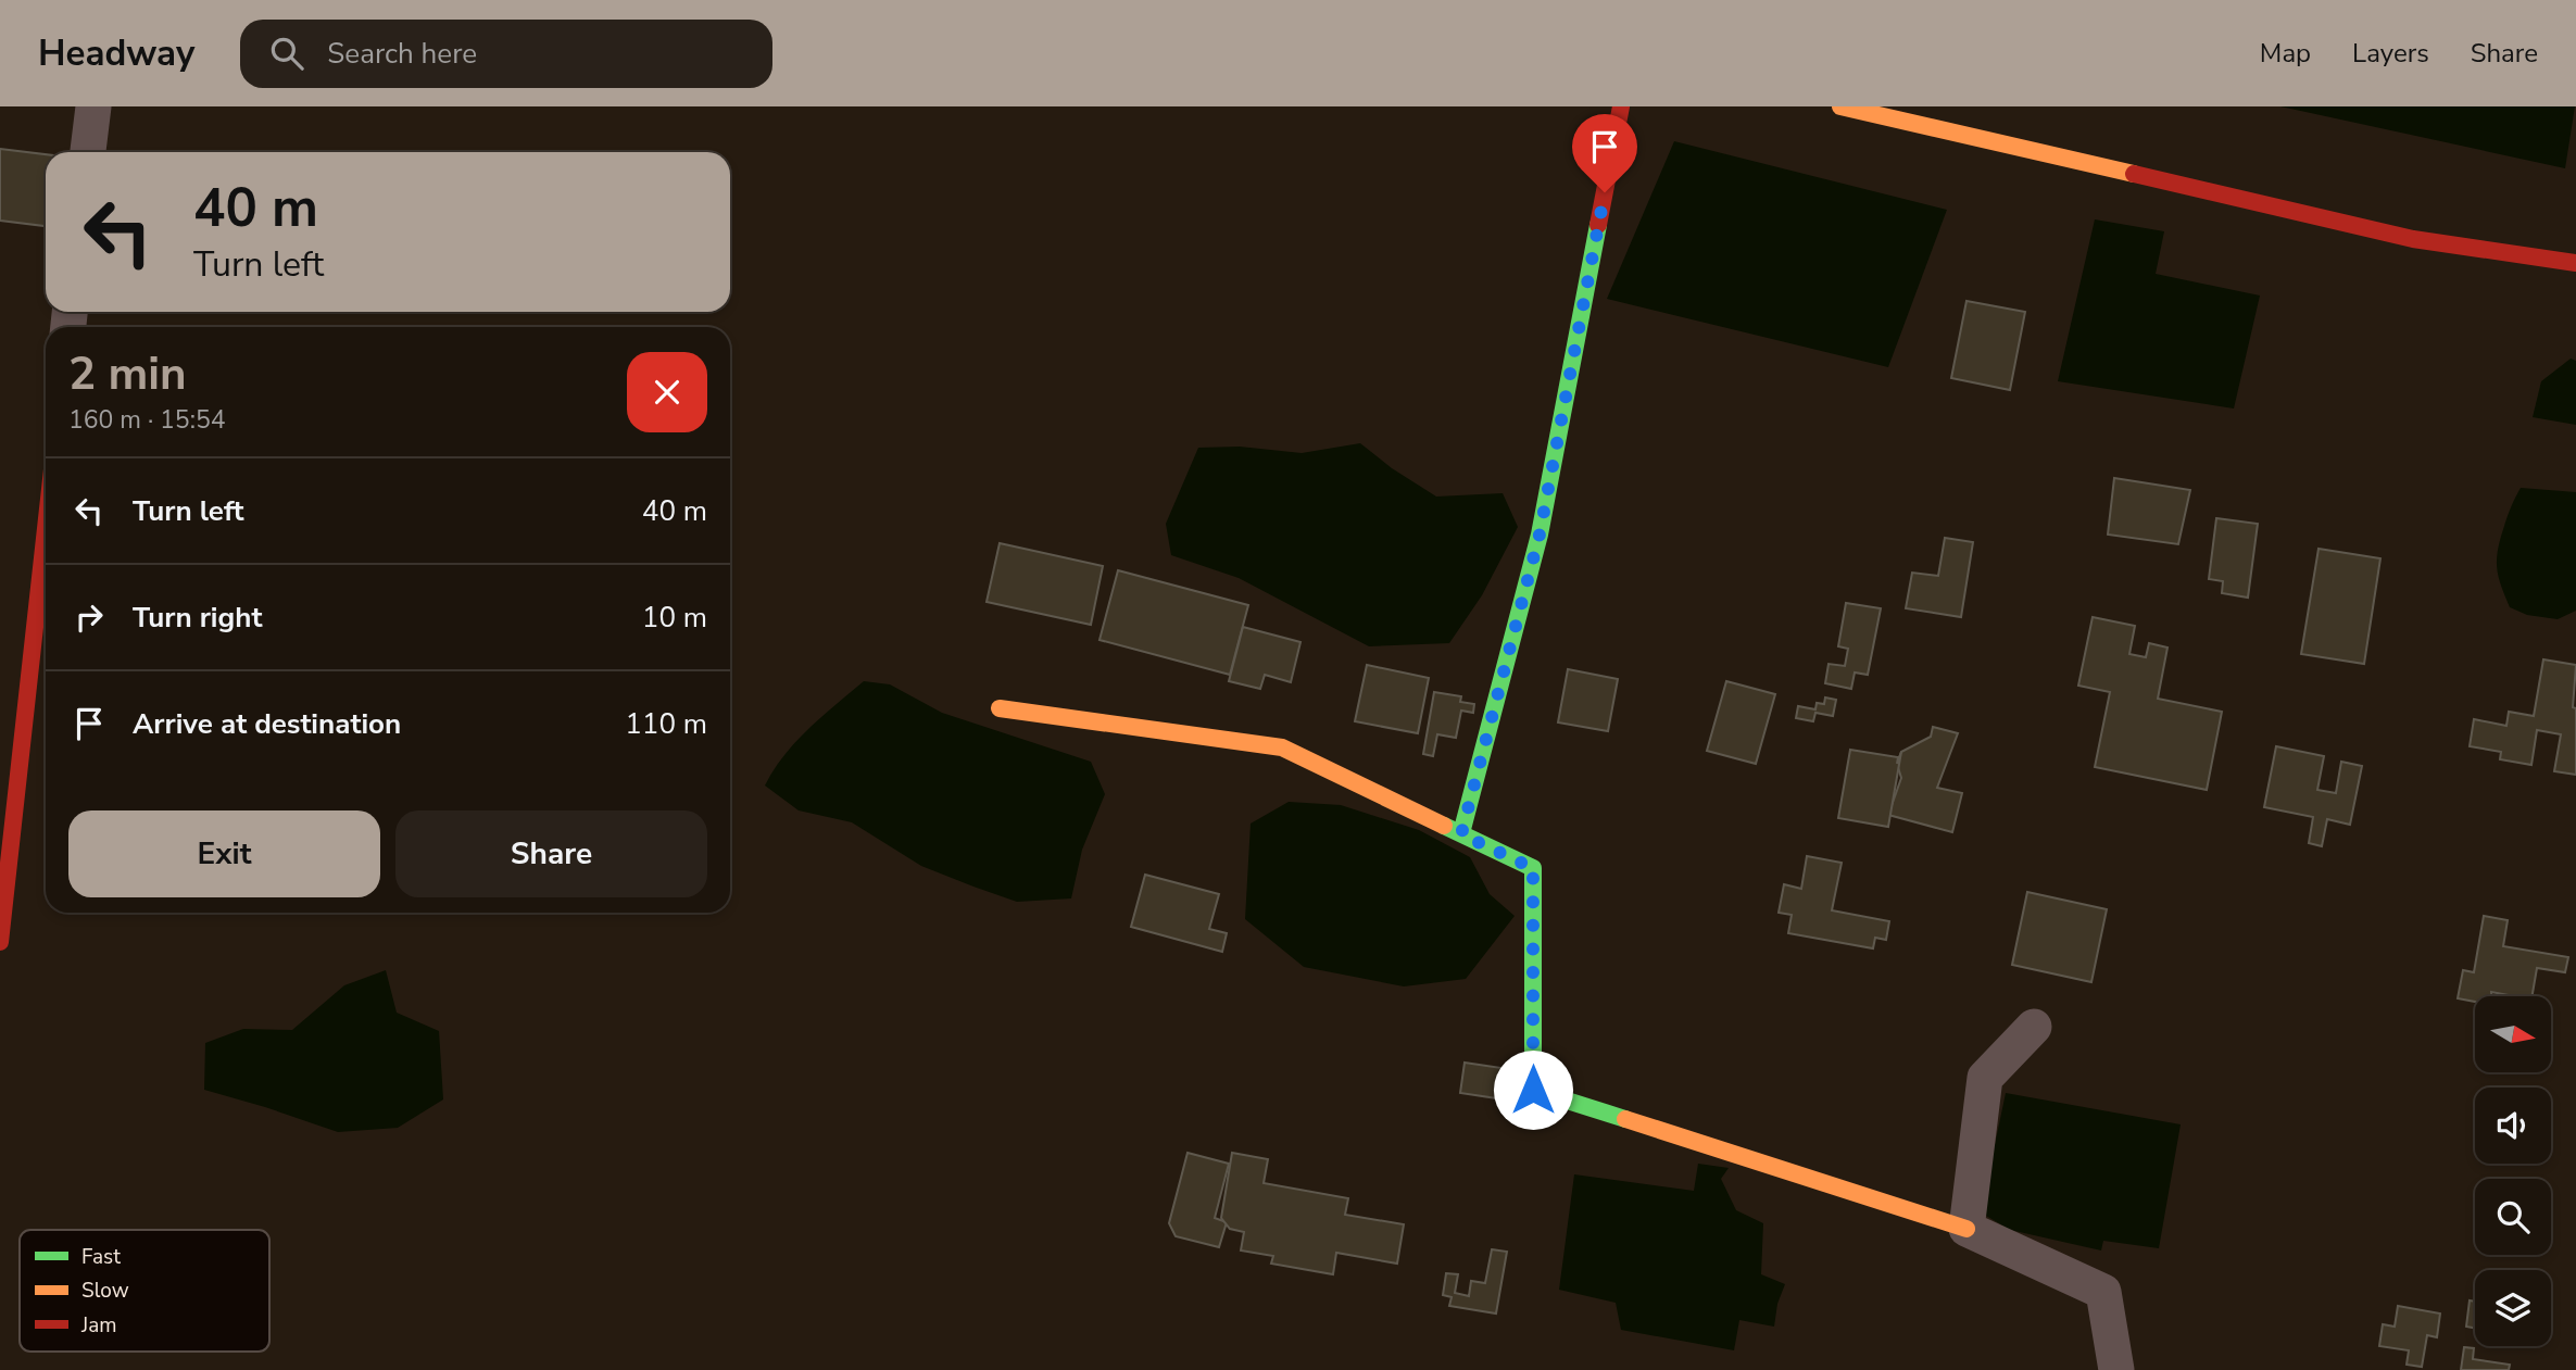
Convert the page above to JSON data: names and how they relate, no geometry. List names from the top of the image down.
{
  "legend": ["Fast", "Slow", "Jam"],
  "north": "right",
  "page": {
    "header": "Headway",
    "search": "Search here",
    "nav": ["Map", "Layers", "Share"],
    "turn": ["40 m", "Turn left"],
    "heading": ["2 min", "160 m · 15:54"],
    "list": [
      {
        "name": "Turn left",
        "value": "40 m"
      },
      {
        "name": "Turn right",
        "value": "10 m"
      },
      {
        "name": "Arrive at destination",
        "value": "110 m"
      }
    ],
    "buttons": ["Exit", "Share"]
  }
}
